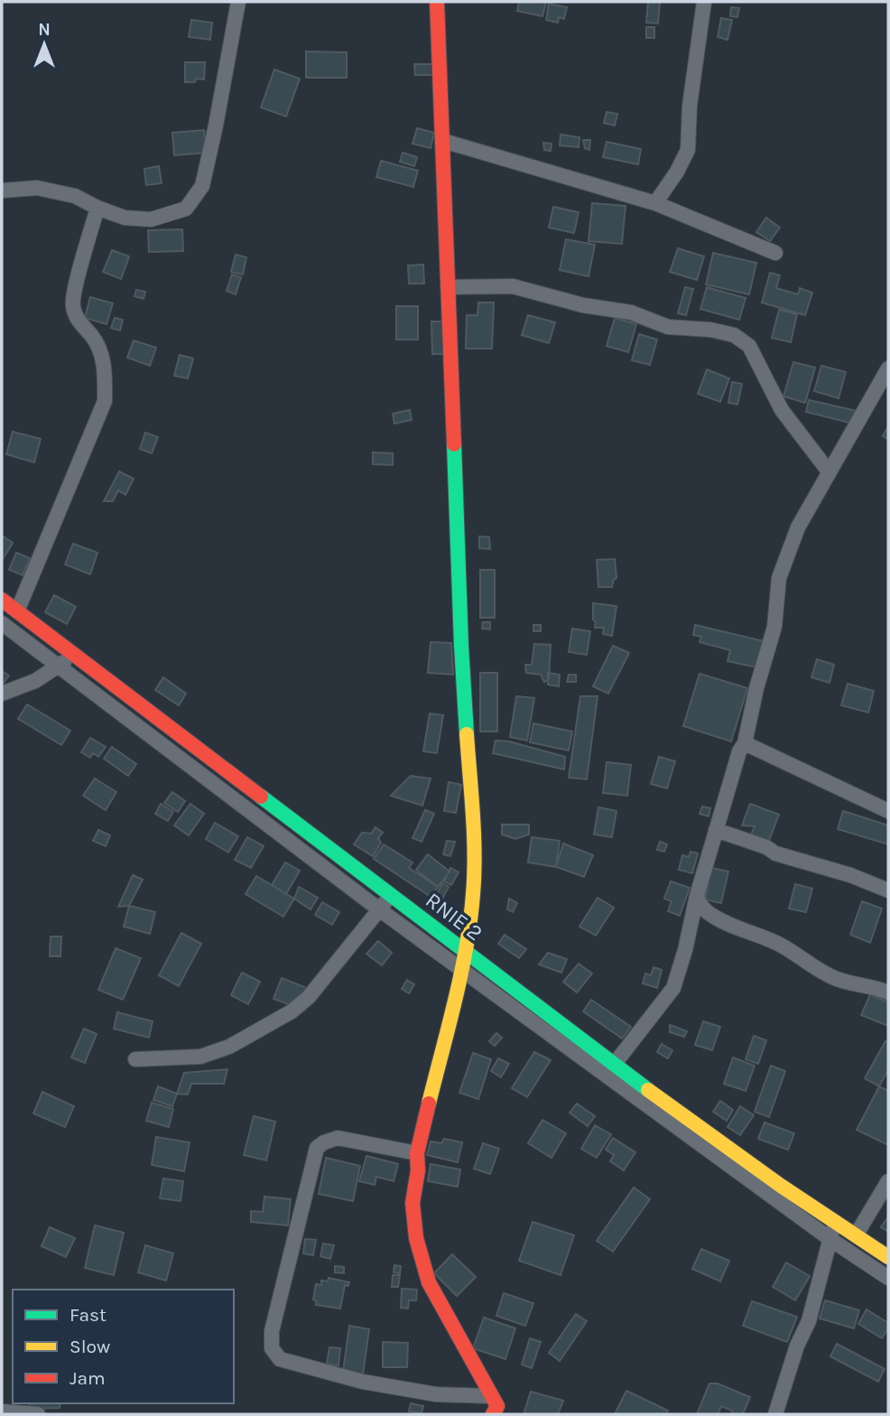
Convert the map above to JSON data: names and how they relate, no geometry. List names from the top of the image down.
{
  "streets": {
    "main road": ["RNIE 2"]
  },
  "legend": ["Fast", "Slow", "Jam"],
  "north": "top"
}
